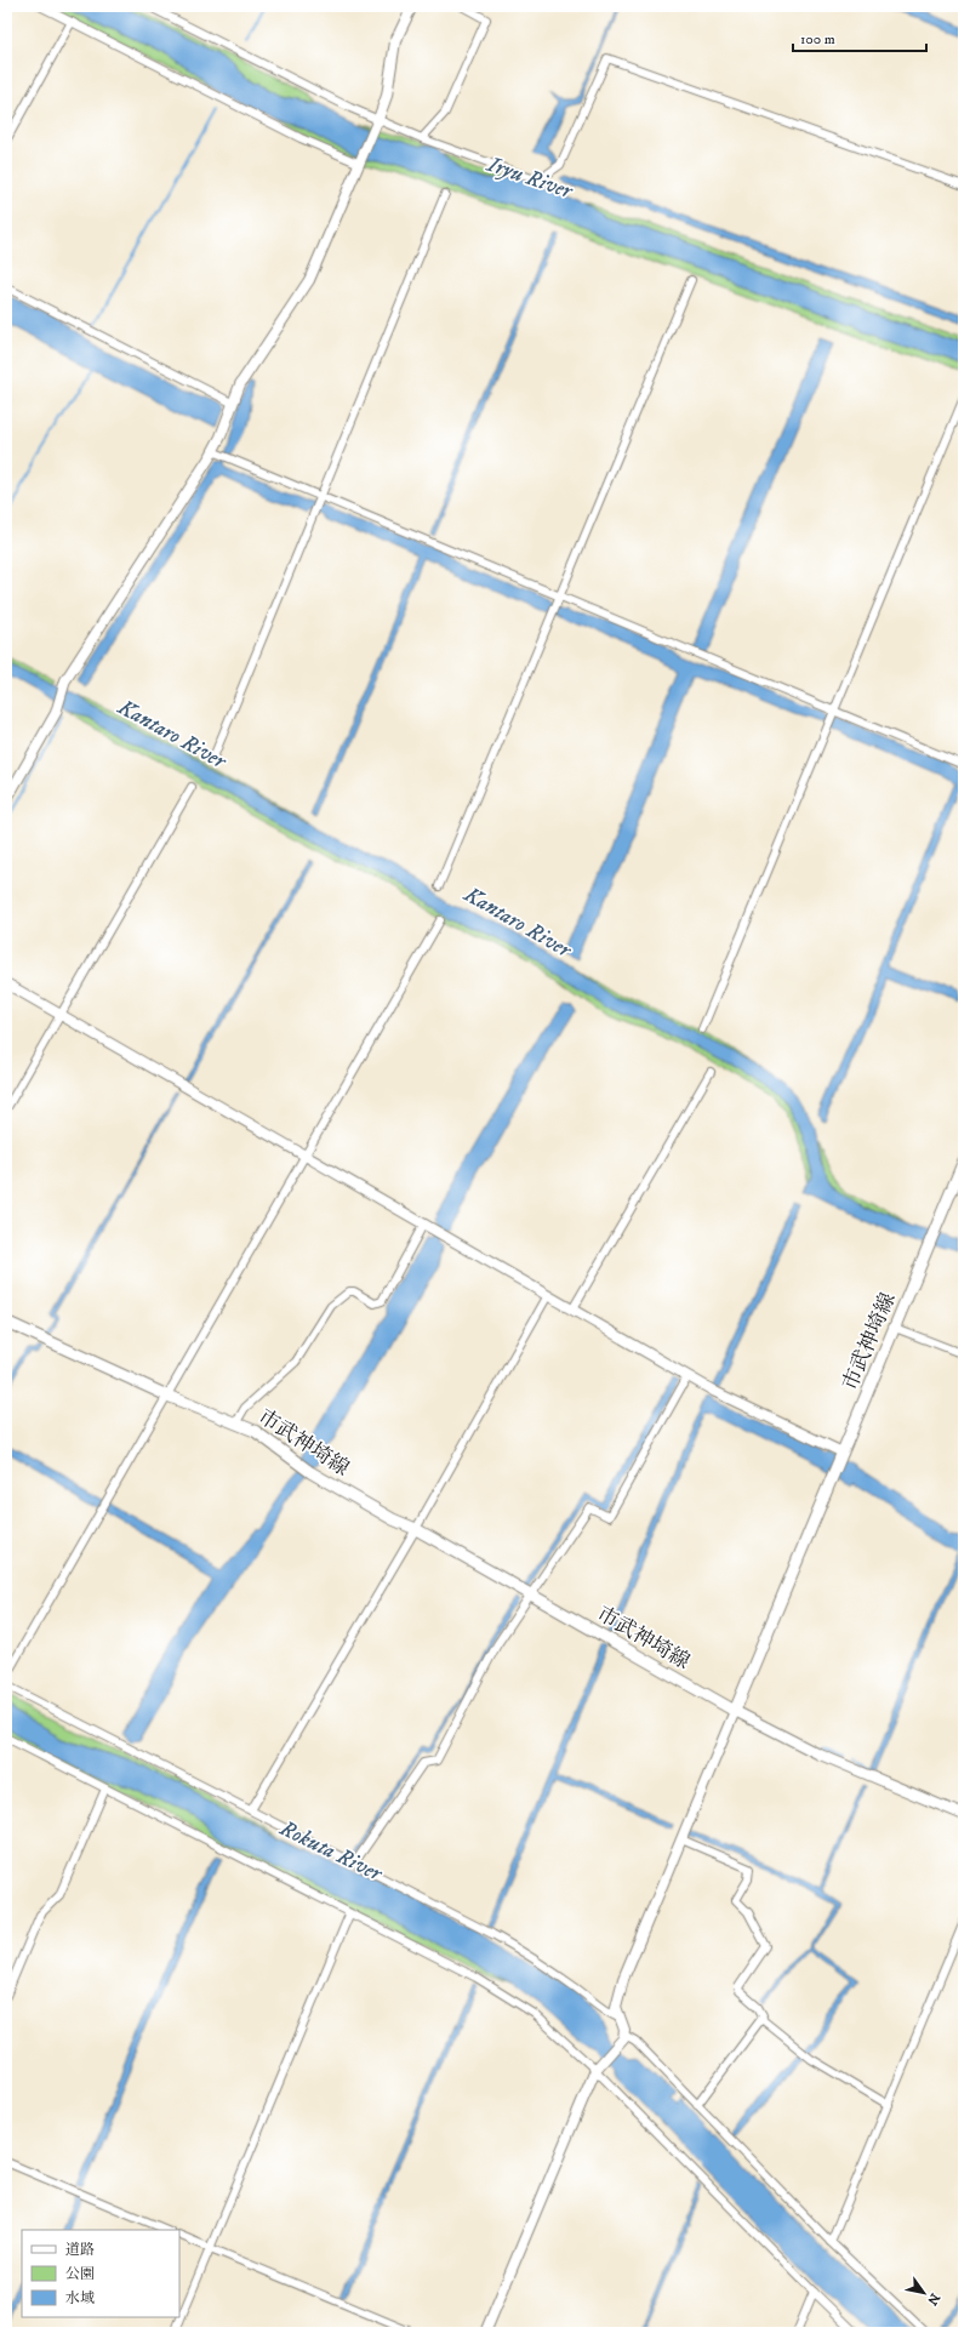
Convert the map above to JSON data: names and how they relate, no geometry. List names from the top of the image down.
{
  "streets": {
    "main road": ["市武神埼線"]
  },
  "water": ["Iryu River", "Kantaro River", "Rokuta River"],
  "legend": ["道路", "公園", "水域"],
  "scale_bar": "100 m",
  "north": "bottom right"
}
